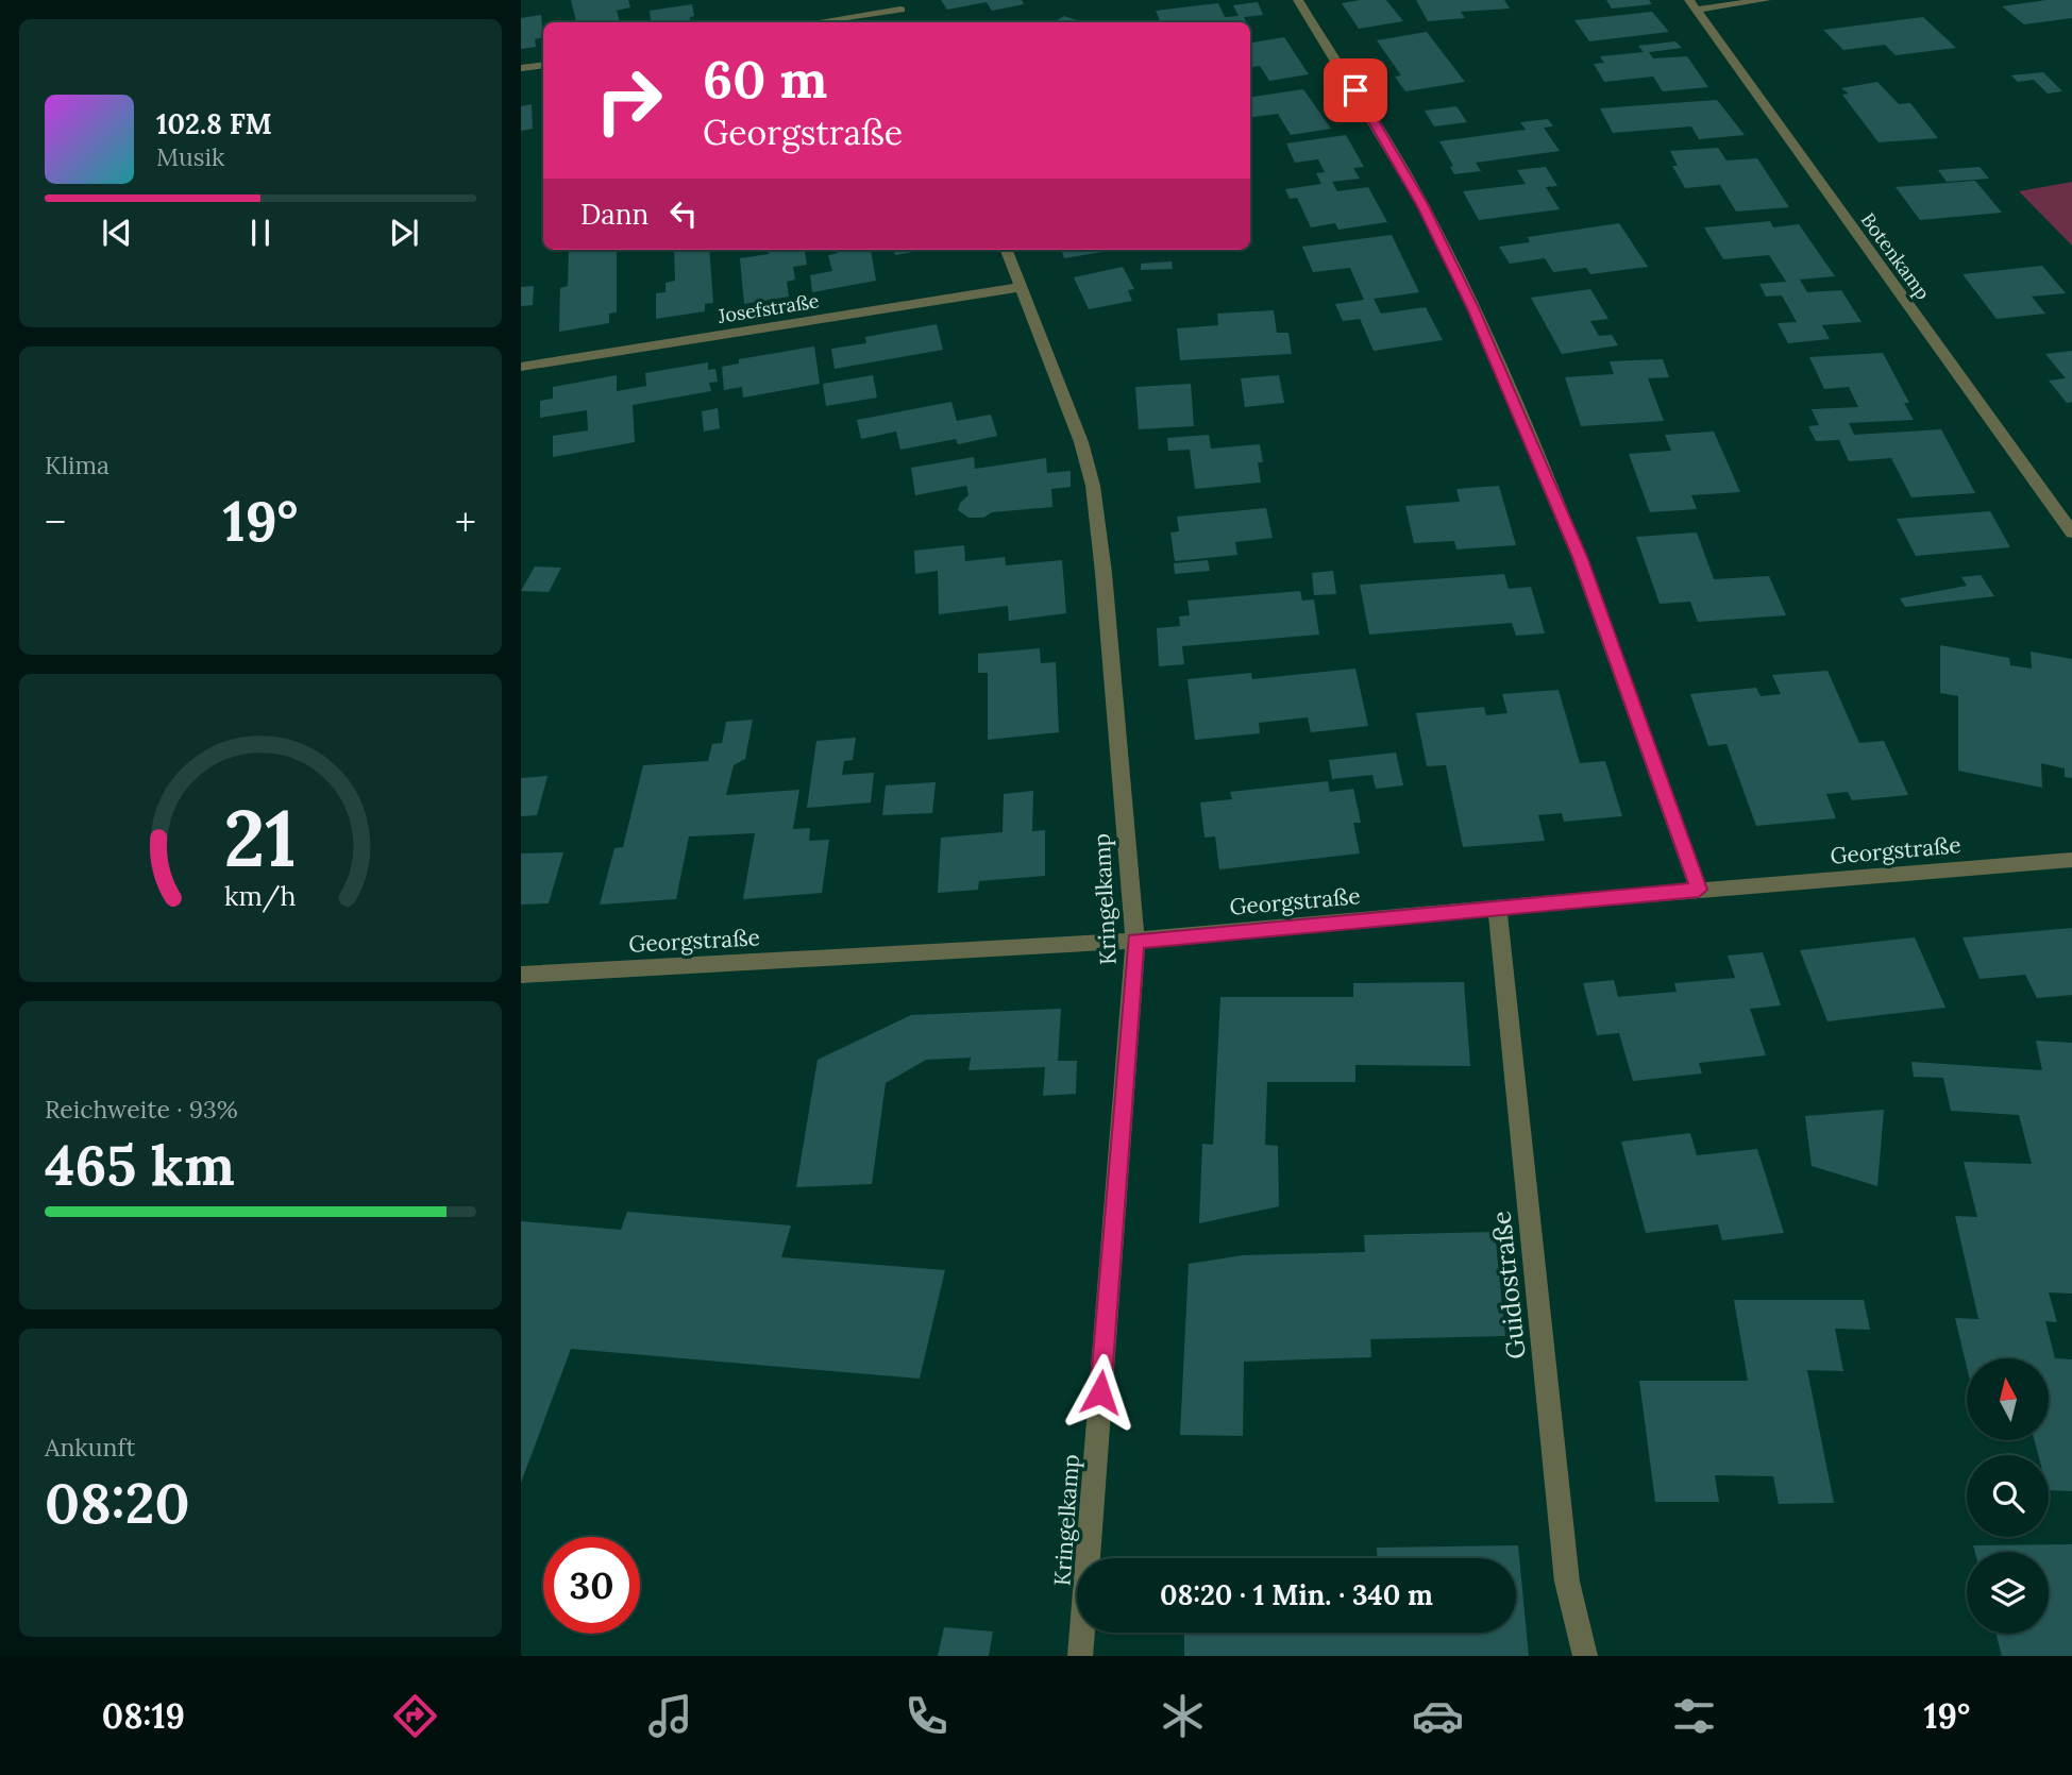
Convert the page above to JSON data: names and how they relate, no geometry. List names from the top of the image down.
{
  "streets": {
    "street": [
      "Botenkamp",
      "Josefstraße",
      "Georgstraße",
      "Kringelkamp",
      "Guidostraße"
    ]
  },
  "crossings": [
    ["Josefstraße", "Kringelkamp"],
    ["Georgstraße", "Kringelkamp"],
    ["Georgstraße", "Guidostraße"]
  ],
  "north": "top",
  "page": {
    "turn": ["60 m", "Georgstraße"],
    "song": ["102.8 FM", "Musik"],
    "then": "Dann",
    "tile": [
      "Klima",
      ["Reichweite · 93%", "465 km"],
      ["Ankunft", "08:20"]
    ],
    "heat": ["−", "19°", "+"],
    "limit": "30",
    "trip": "08:20 · 1 Min. · 340 m",
    "tabs": ["08:19", "19°"],
    "gauge": ["21", "km/h"]
  }
}
